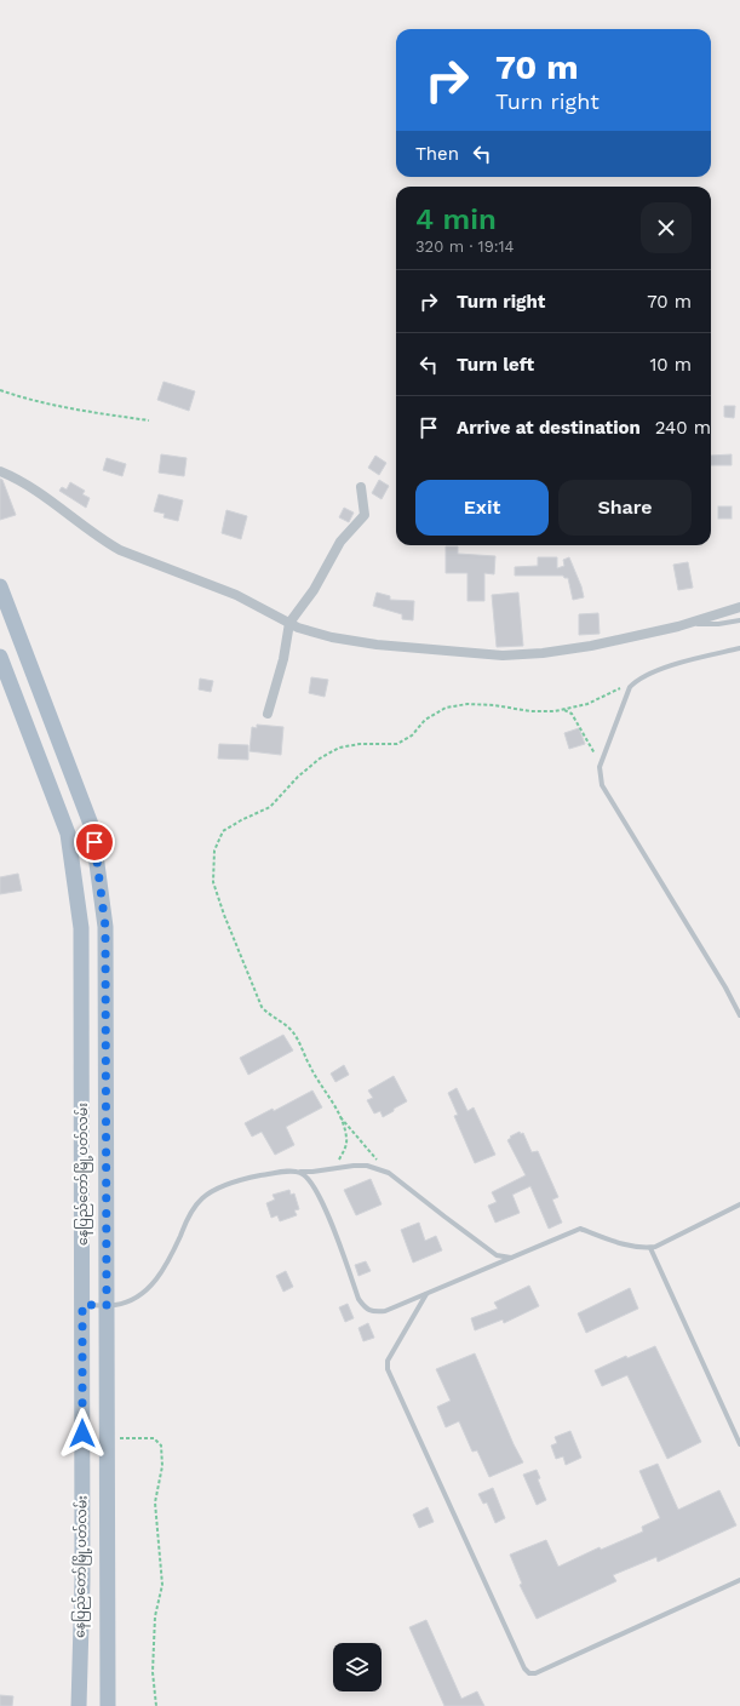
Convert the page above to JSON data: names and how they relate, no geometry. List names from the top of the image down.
{
  "streets": {
    "main road": ["နေပြည်တော်မြို့ပတ်လမ်း"]
  },
  "page": {
    "turn": ["70 m", "Turn right"],
    "then": "Then",
    "heading": ["4 min", "320 m · 19:14"],
    "list": [
      {
        "name": "Turn right",
        "value": "70 m"
      },
      {
        "name": "Turn left",
        "value": "10 m"
      },
      {
        "name": "Arrive at destination",
        "value": "240 m"
      }
    ],
    "buttons": ["Exit", "Share"]
  }
}
